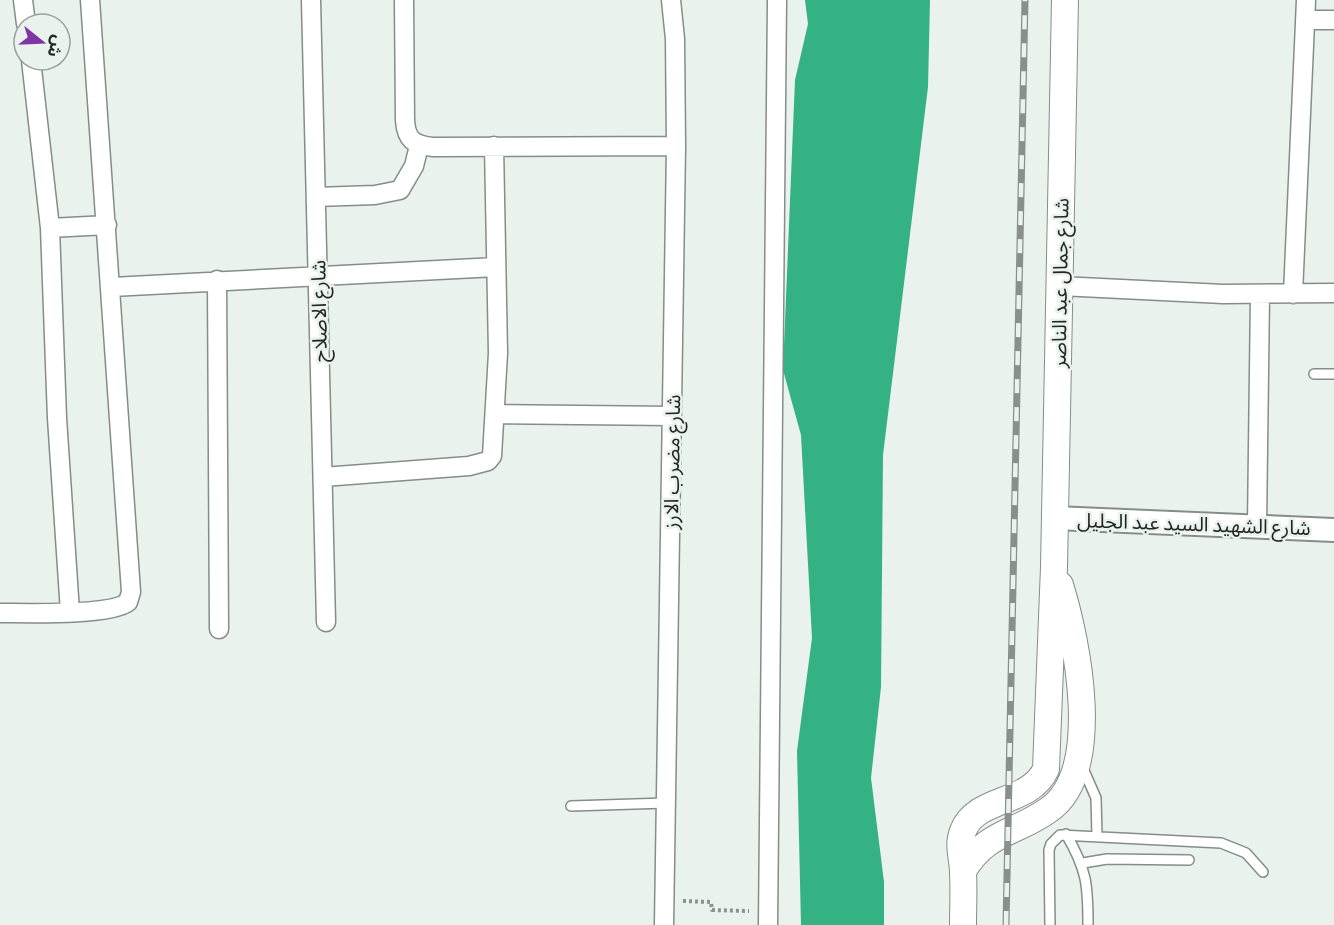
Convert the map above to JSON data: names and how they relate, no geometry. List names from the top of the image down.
{
  "streets": {
    "main road": ["شارع جمال عبد الناصر"],
    "street": ["شارع الاصلاح", "شارع مضرب الارز", "شارع الشهيد السيد عبد الجليل"]
  },
  "crossings": [
    ["شارع جمال عبد الناصر", "شارع الشهيد السيد عبد الجليل"]
  ],
  "north": "right"
}
